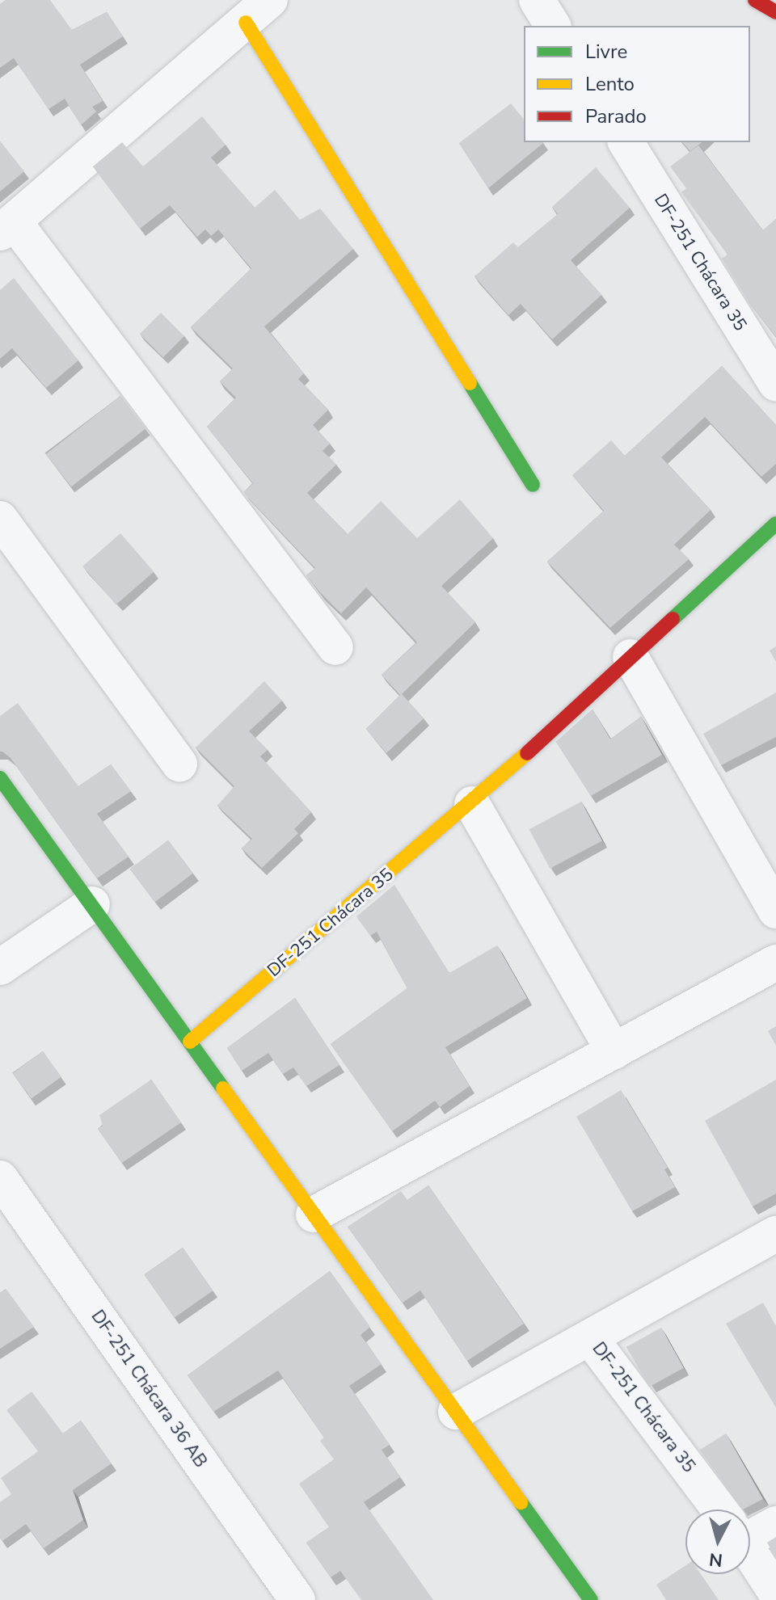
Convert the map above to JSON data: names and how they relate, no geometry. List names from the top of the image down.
{
  "streets": {
    "street": ["DF-251 Chácara 35", "DF-251 Chácara 36 AB"]
  },
  "legend": ["Livre", "Lento", "Parado"],
  "north": "bottom"
}
